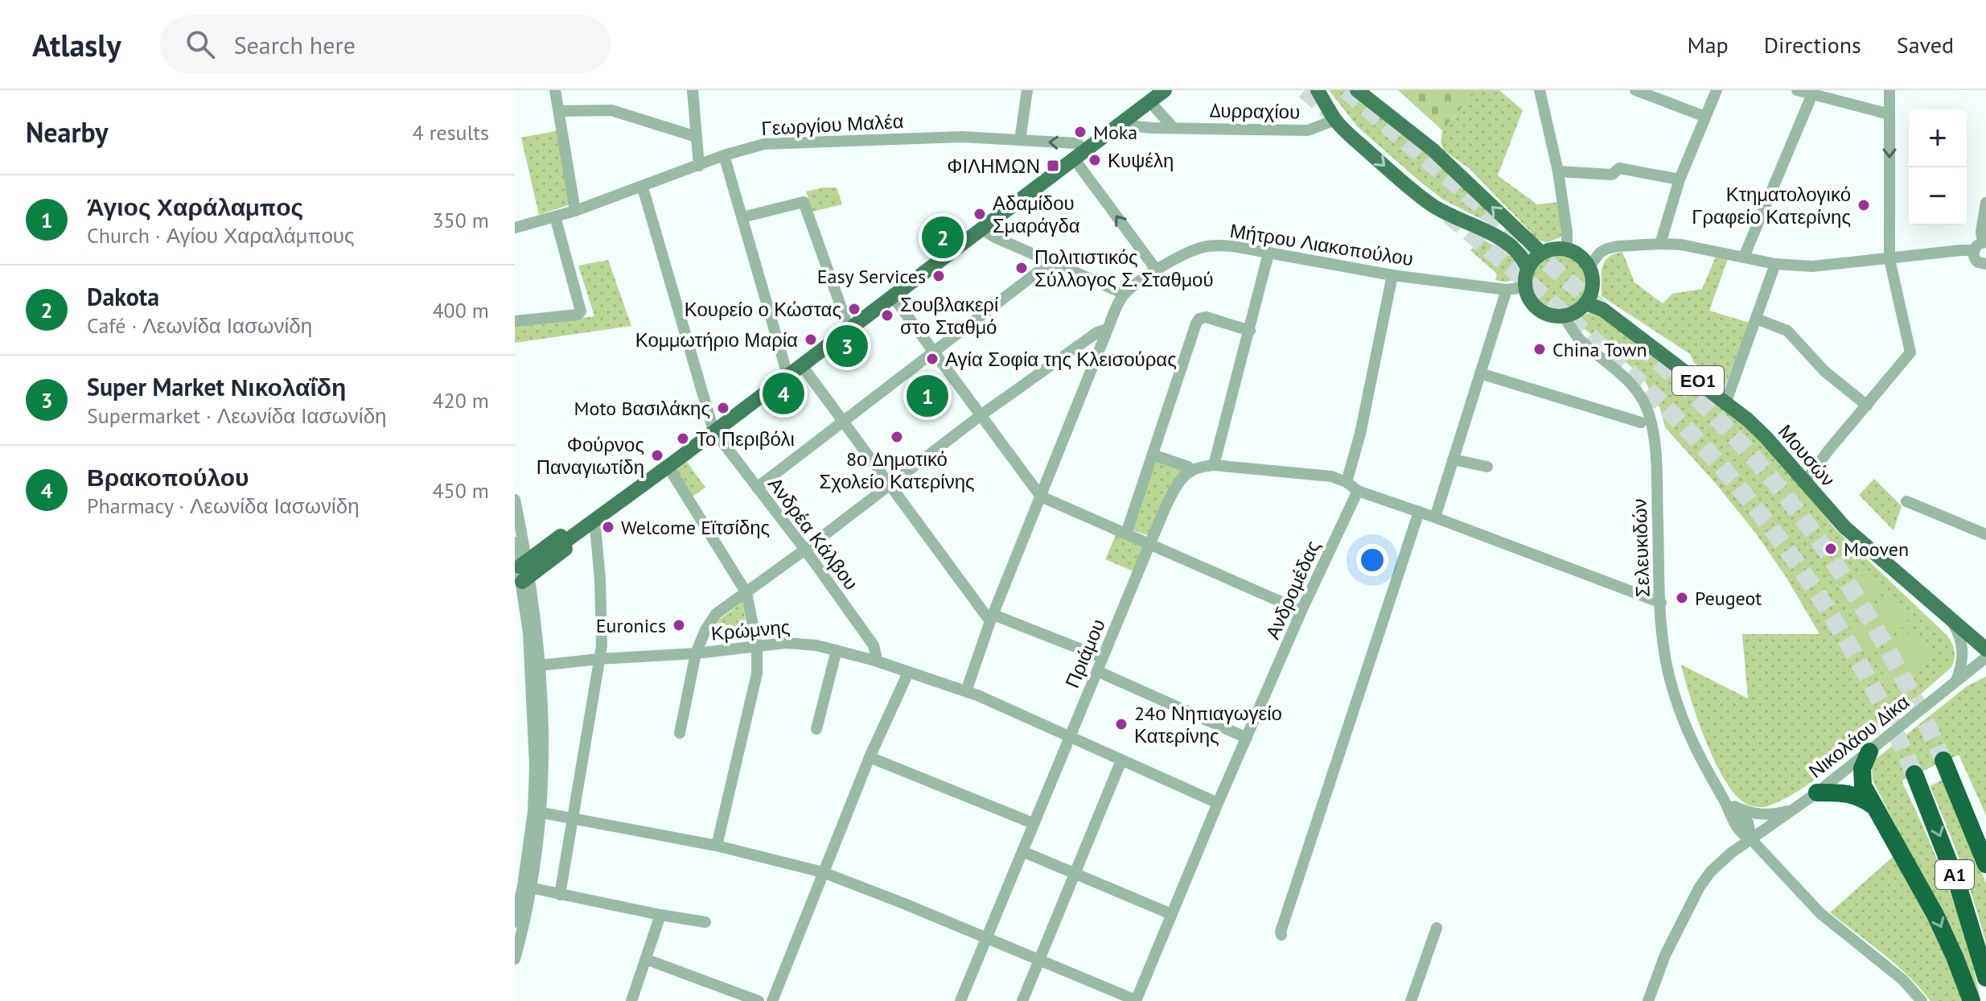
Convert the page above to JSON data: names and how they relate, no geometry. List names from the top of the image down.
{
  "streets": {
    "highway": ["Α1"],
    "main road": ["ΕΟ1", "Μουσών"],
    "street": [
      "Δυρραχίου",
      "Γεωργίου Μαλέα",
      "Μήτρου Λιακοπούλου",
      "Ανδρέα Κάλβου",
      "Σελευκιδών",
      "Ανδρομέδας",
      "Κρώμνης",
      "Πριάμου",
      "Νικολάου Δίκα"
    ]
  },
  "crossings": [
    ["Μήτρου Λιακοπούλου", "Μουσών"],
    ["Μήτρου Λιακοπούλου", "Σελευκιδών"],
    ["Μουσών", "Σελευκιδών"],
    ["Ανδρέα Κάλβου", "Κρώμνης"],
    ["Σελευκιδών", "Νικολάου Δίκα"],
    ["Ανδρομέδας", "Κρώμνης"],
    ["Κρώμνης", "Πριάμου"]
  ],
  "places": {
    "other": [
      "Moka",
      "Κυψέλη",
      "Κτηματολογικό Γραφείο Κατερίνης",
      "Αδαμίδου Σμαράγδα",
      "Πολιτιστικός Σύλλογος Σ. Σταθμού",
      "Easy Services",
      "Κουρείο ο Κώστας",
      "Σουβλακερί στο Σταθμό",
      "Κομμωτήριο Μαρία",
      "China Town",
      "Αγία Σοφία της Κλεισούρας",
      "Moto Bασιλάκης",
      "8ο Δημοτικό Σχολείο Κατερίνης",
      "Το Περιβόλι",
      "Φούρνος Παναγιωτίδη",
      "Welcome Eϊτσίδης",
      "Mooven",
      "Peugeot",
      "Euronics",
      "24ο Νηπιαγωγείο Κατερίνης"
    ],
    "transit": ["ΦΙΛΗΜΩΝ"]
  },
  "page": {
    "header": "Atlasly",
    "search": "Search here",
    "nav": ["Map", "Directions", "Saved"],
    "heading": ["Nearby", "4 results"],
    "map_buttons": ["+", "−"],
    "list": [
      {
        "mark": "1",
        "name": "Άγιος Χαράλαμπος",
        "note": "Church · Αγίου Χαραλάμπους",
        "value": "350 m"
      },
      {
        "mark": "2",
        "name": "Dakota",
        "note": "Café · Λεωνίδα Ιασωνίδη",
        "value": "400 m"
      },
      {
        "mark": "3",
        "name": "Super Market Νικολαΐδη",
        "note": "Supermarket · Λεωνίδα Ιασωνίδη",
        "value": "420 m"
      },
      {
        "mark": "4",
        "name": "Βρακοπούλου",
        "note": "Pharmacy · Λεωνίδα Ιασωνίδη",
        "value": "450 m"
      }
    ],
    "pins": [
      "2",
      "3",
      "4",
      "1"
    ]
  }
}
